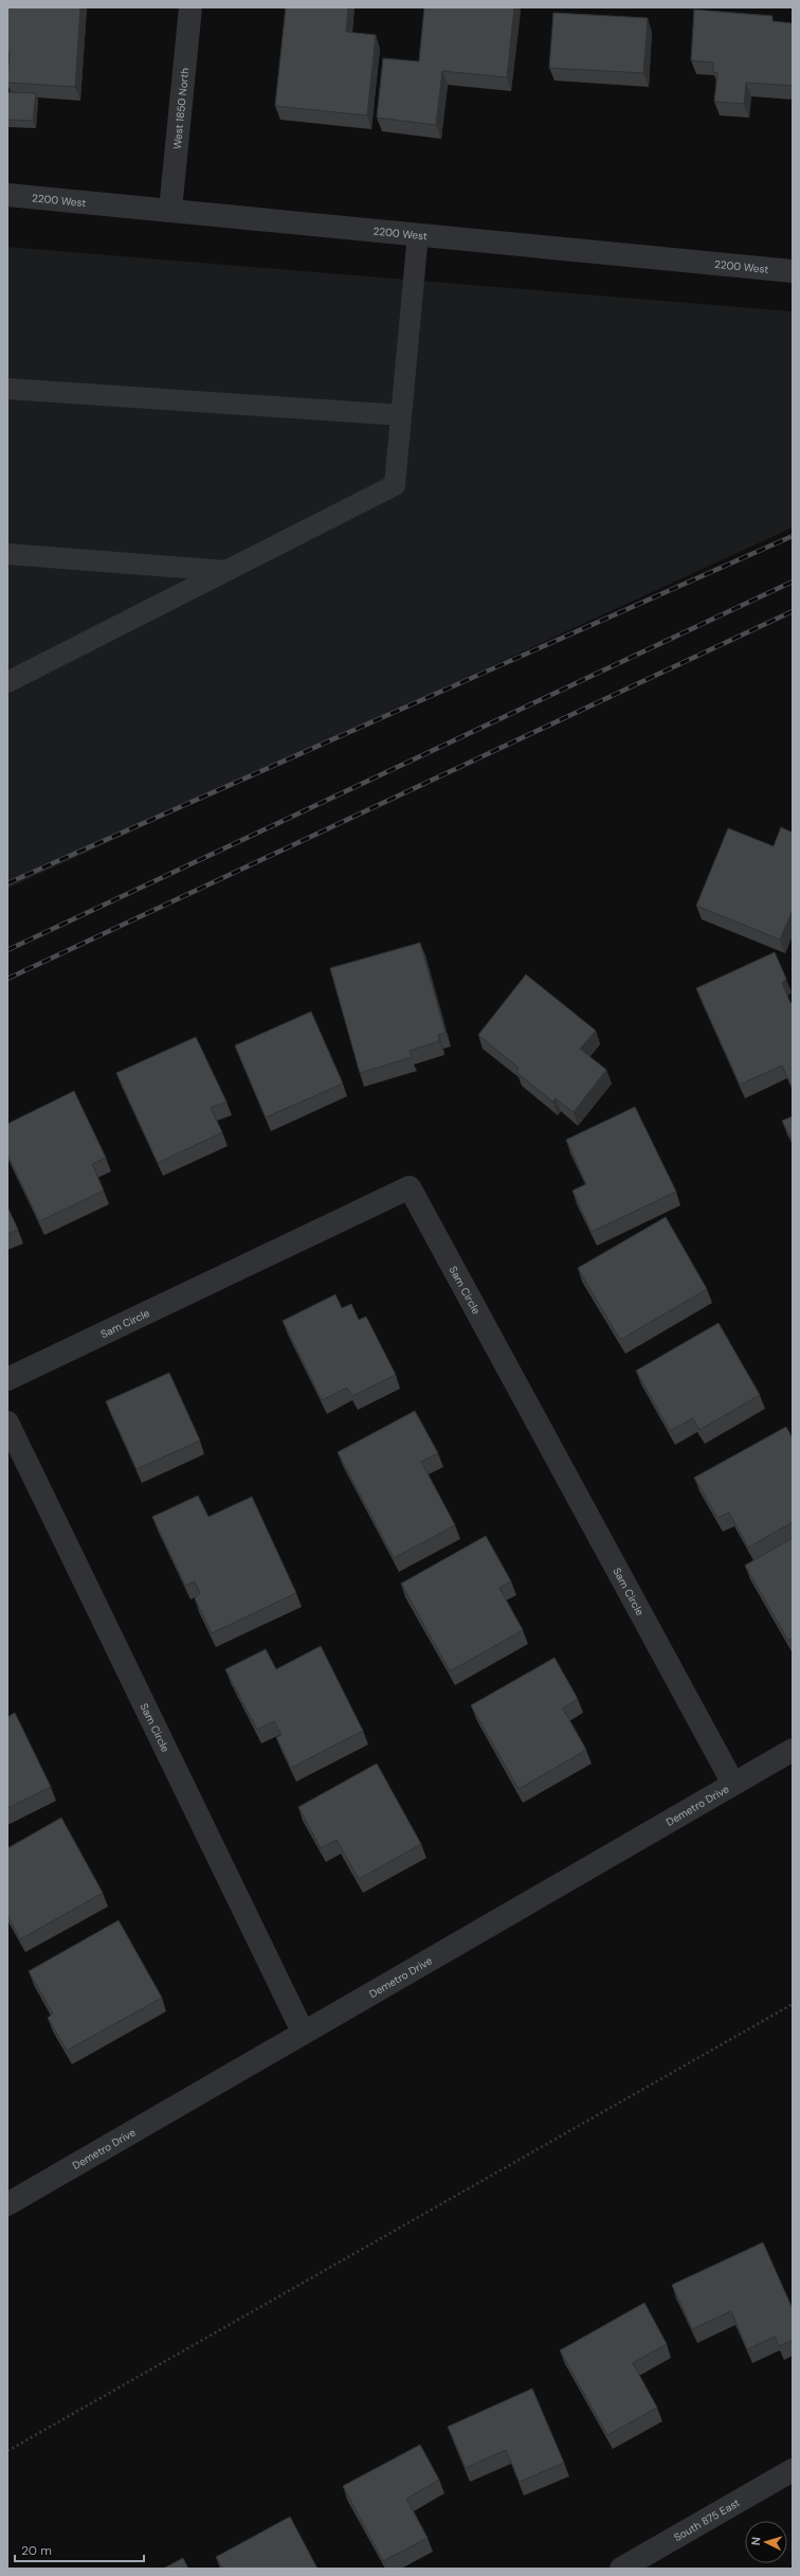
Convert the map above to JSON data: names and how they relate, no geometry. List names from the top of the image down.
{
  "streets": {
    "street": [
      "West 1850 North",
      "2200 West",
      "Sam Circle",
      "Demetro Drive",
      "South 875 East"
    ]
  },
  "crossings": [
    ["West 1850 North", "2200 West"],
    ["Sam Circle", "Demetro Drive"]
  ],
  "scale_bar": "20 m",
  "north": "left"
}
